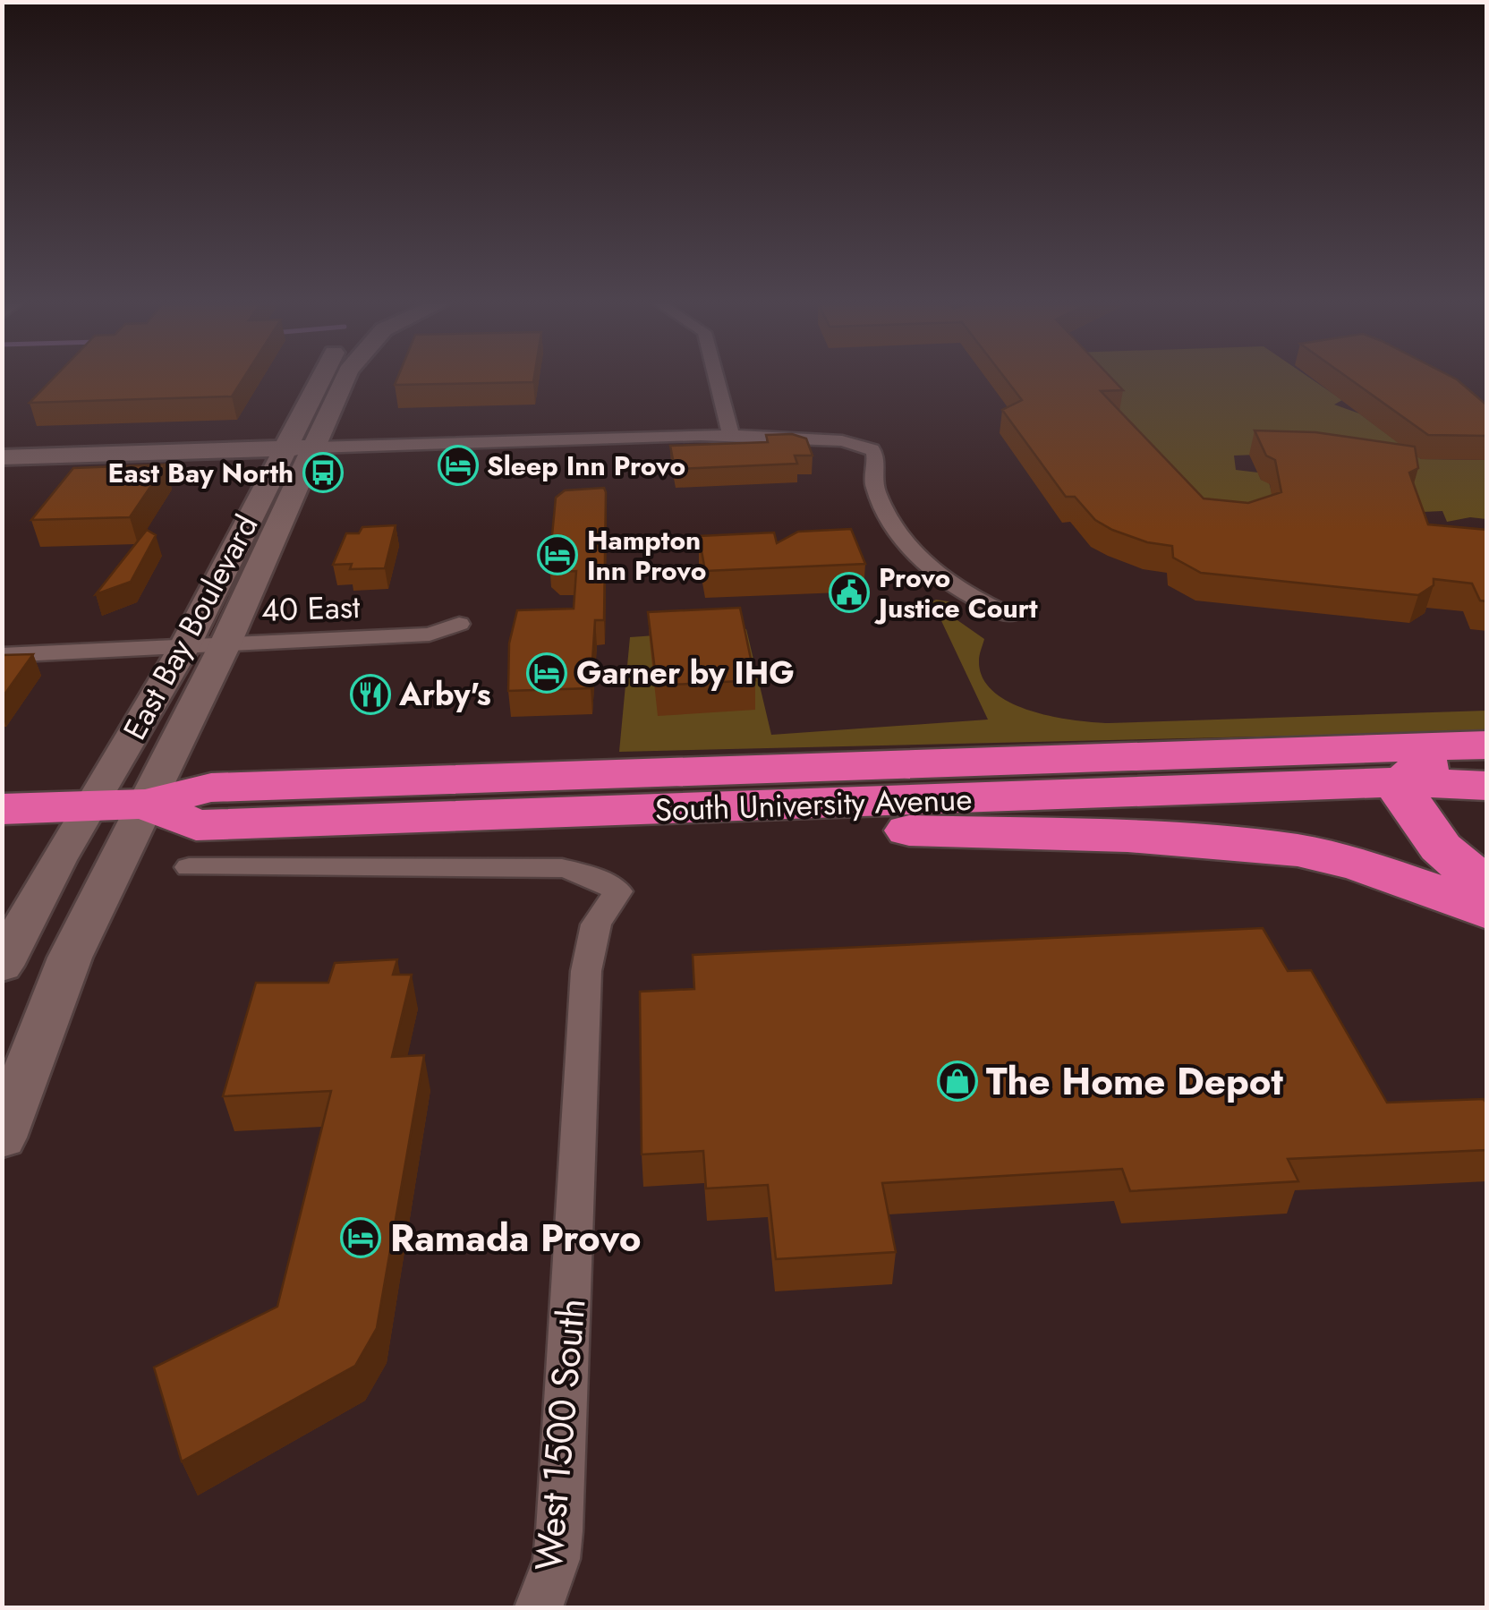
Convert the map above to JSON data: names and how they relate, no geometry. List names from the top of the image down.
{
  "streets": {
    "highway": ["South University Avenue"],
    "street": ["40 East", "East Bay Boulevard", "West 1500 South"]
  },
  "crossings": [
    ["40 East", "East Bay Boulevard"],
    ["East Bay Boulevard", "South University Avenue"]
  ],
  "places": {
    "hotel": [
      "Sleep Inn Provo",
      "Hampton Inn Provo",
      "Garner by IHG",
      "Ramada Provo"
    ],
    "bus stop": ["East Bay North"],
    "public building": ["Provo Justice Court"],
    "restaurant": ["Arby's"],
    "shop": ["The Home Depot"]
  }
}
